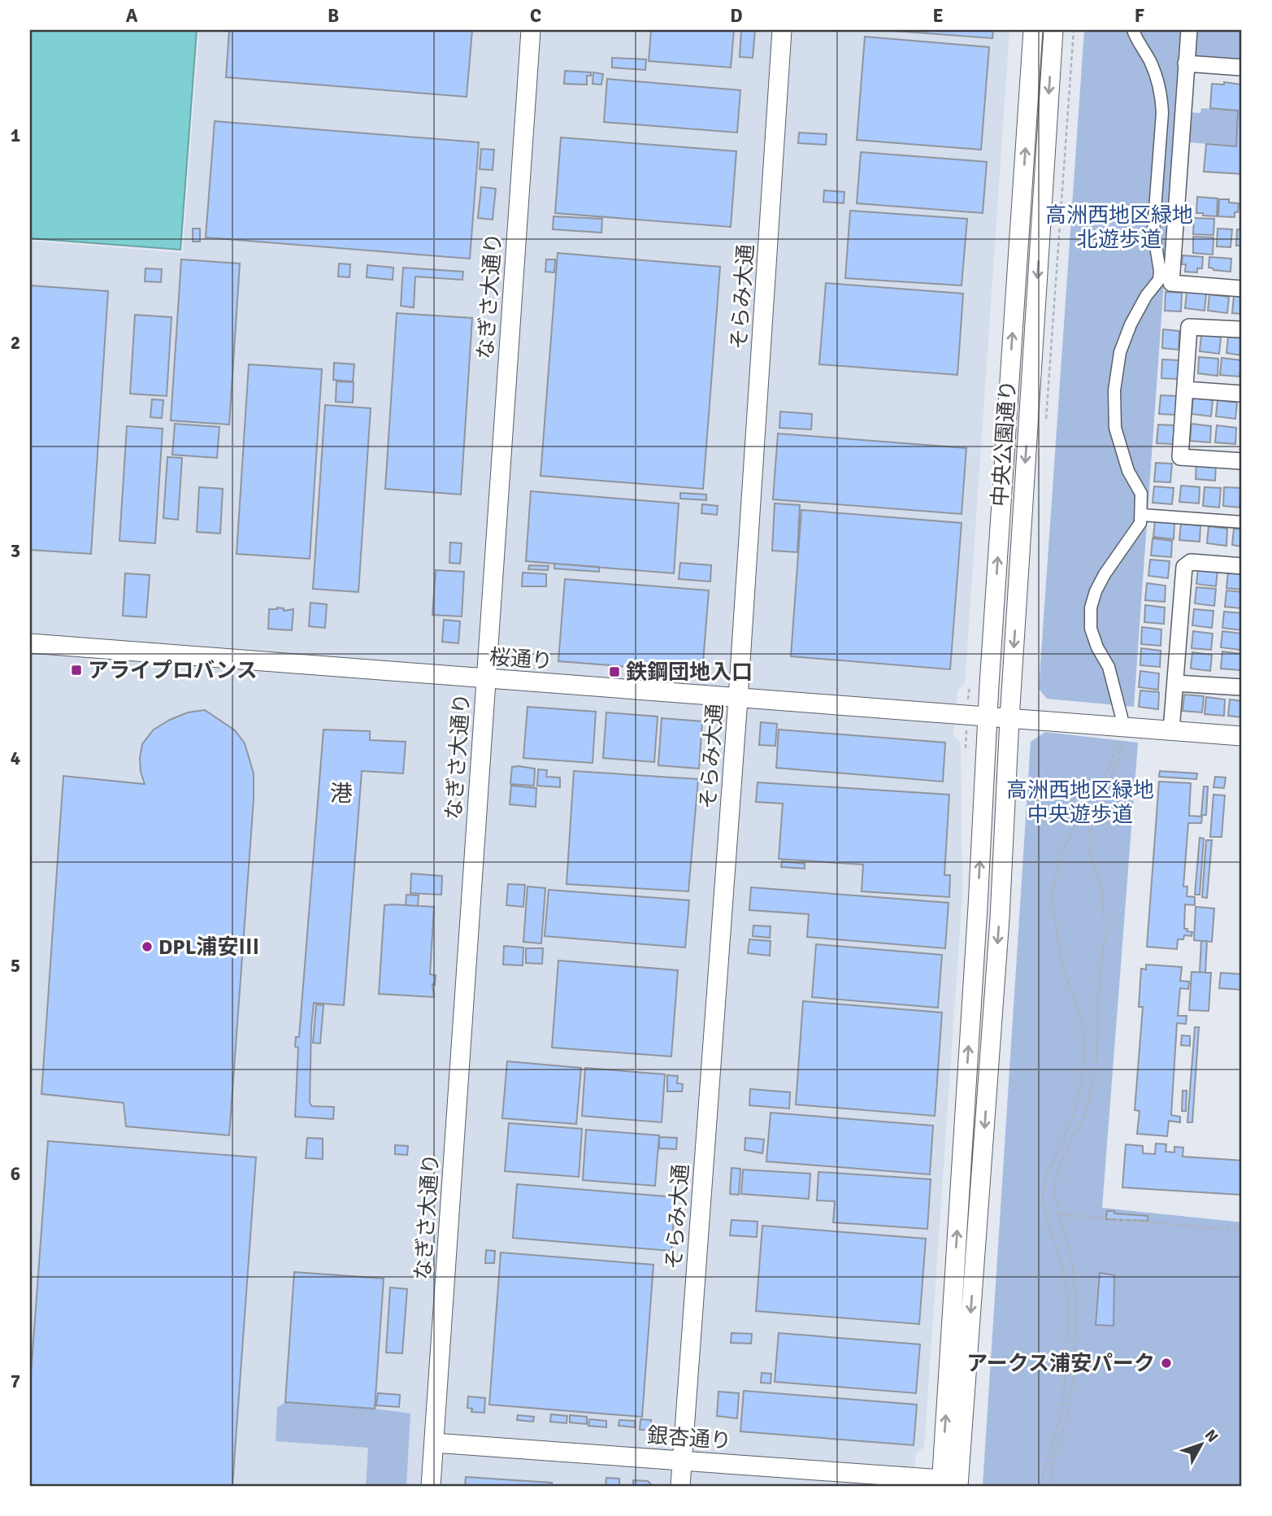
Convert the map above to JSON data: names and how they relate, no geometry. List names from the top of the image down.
{
  "streets": {
    "street": [
      "なぎさ大通り",
      "そらみ大通",
      "中央公園通り",
      "桜通り",
      "銀杏通り"
    ]
  },
  "crossings": [
    ["なぎさ大通り", "桜通り"],
    ["なぎさ大通り", "銀杏通り"],
    ["そらみ大通", "桜通り"],
    ["そらみ大通", "銀杏通り"],
    ["中央公園通り", "桜通り"],
    ["中央公園通り", "銀杏通り"]
  ],
  "districts": ["港"],
  "parks": ["高洲西地区緑地 北遊歩道", "高洲西地区緑地 中央遊歩道"],
  "places": {
    "transit": ["アライプロバンス", "鉄鋼団地入口"],
    "other": ["DPL浦安Ⅲ", "アークス浦安パーク"]
  },
  "north": "top right",
  "grid": {
    "columns": [
      "A",
      "B",
      "C",
      "D",
      "E",
      "F"
    ],
    "rows": [
      "1",
      "2",
      "3",
      "4",
      "5",
      "6",
      "7"
    ]
  }
}
